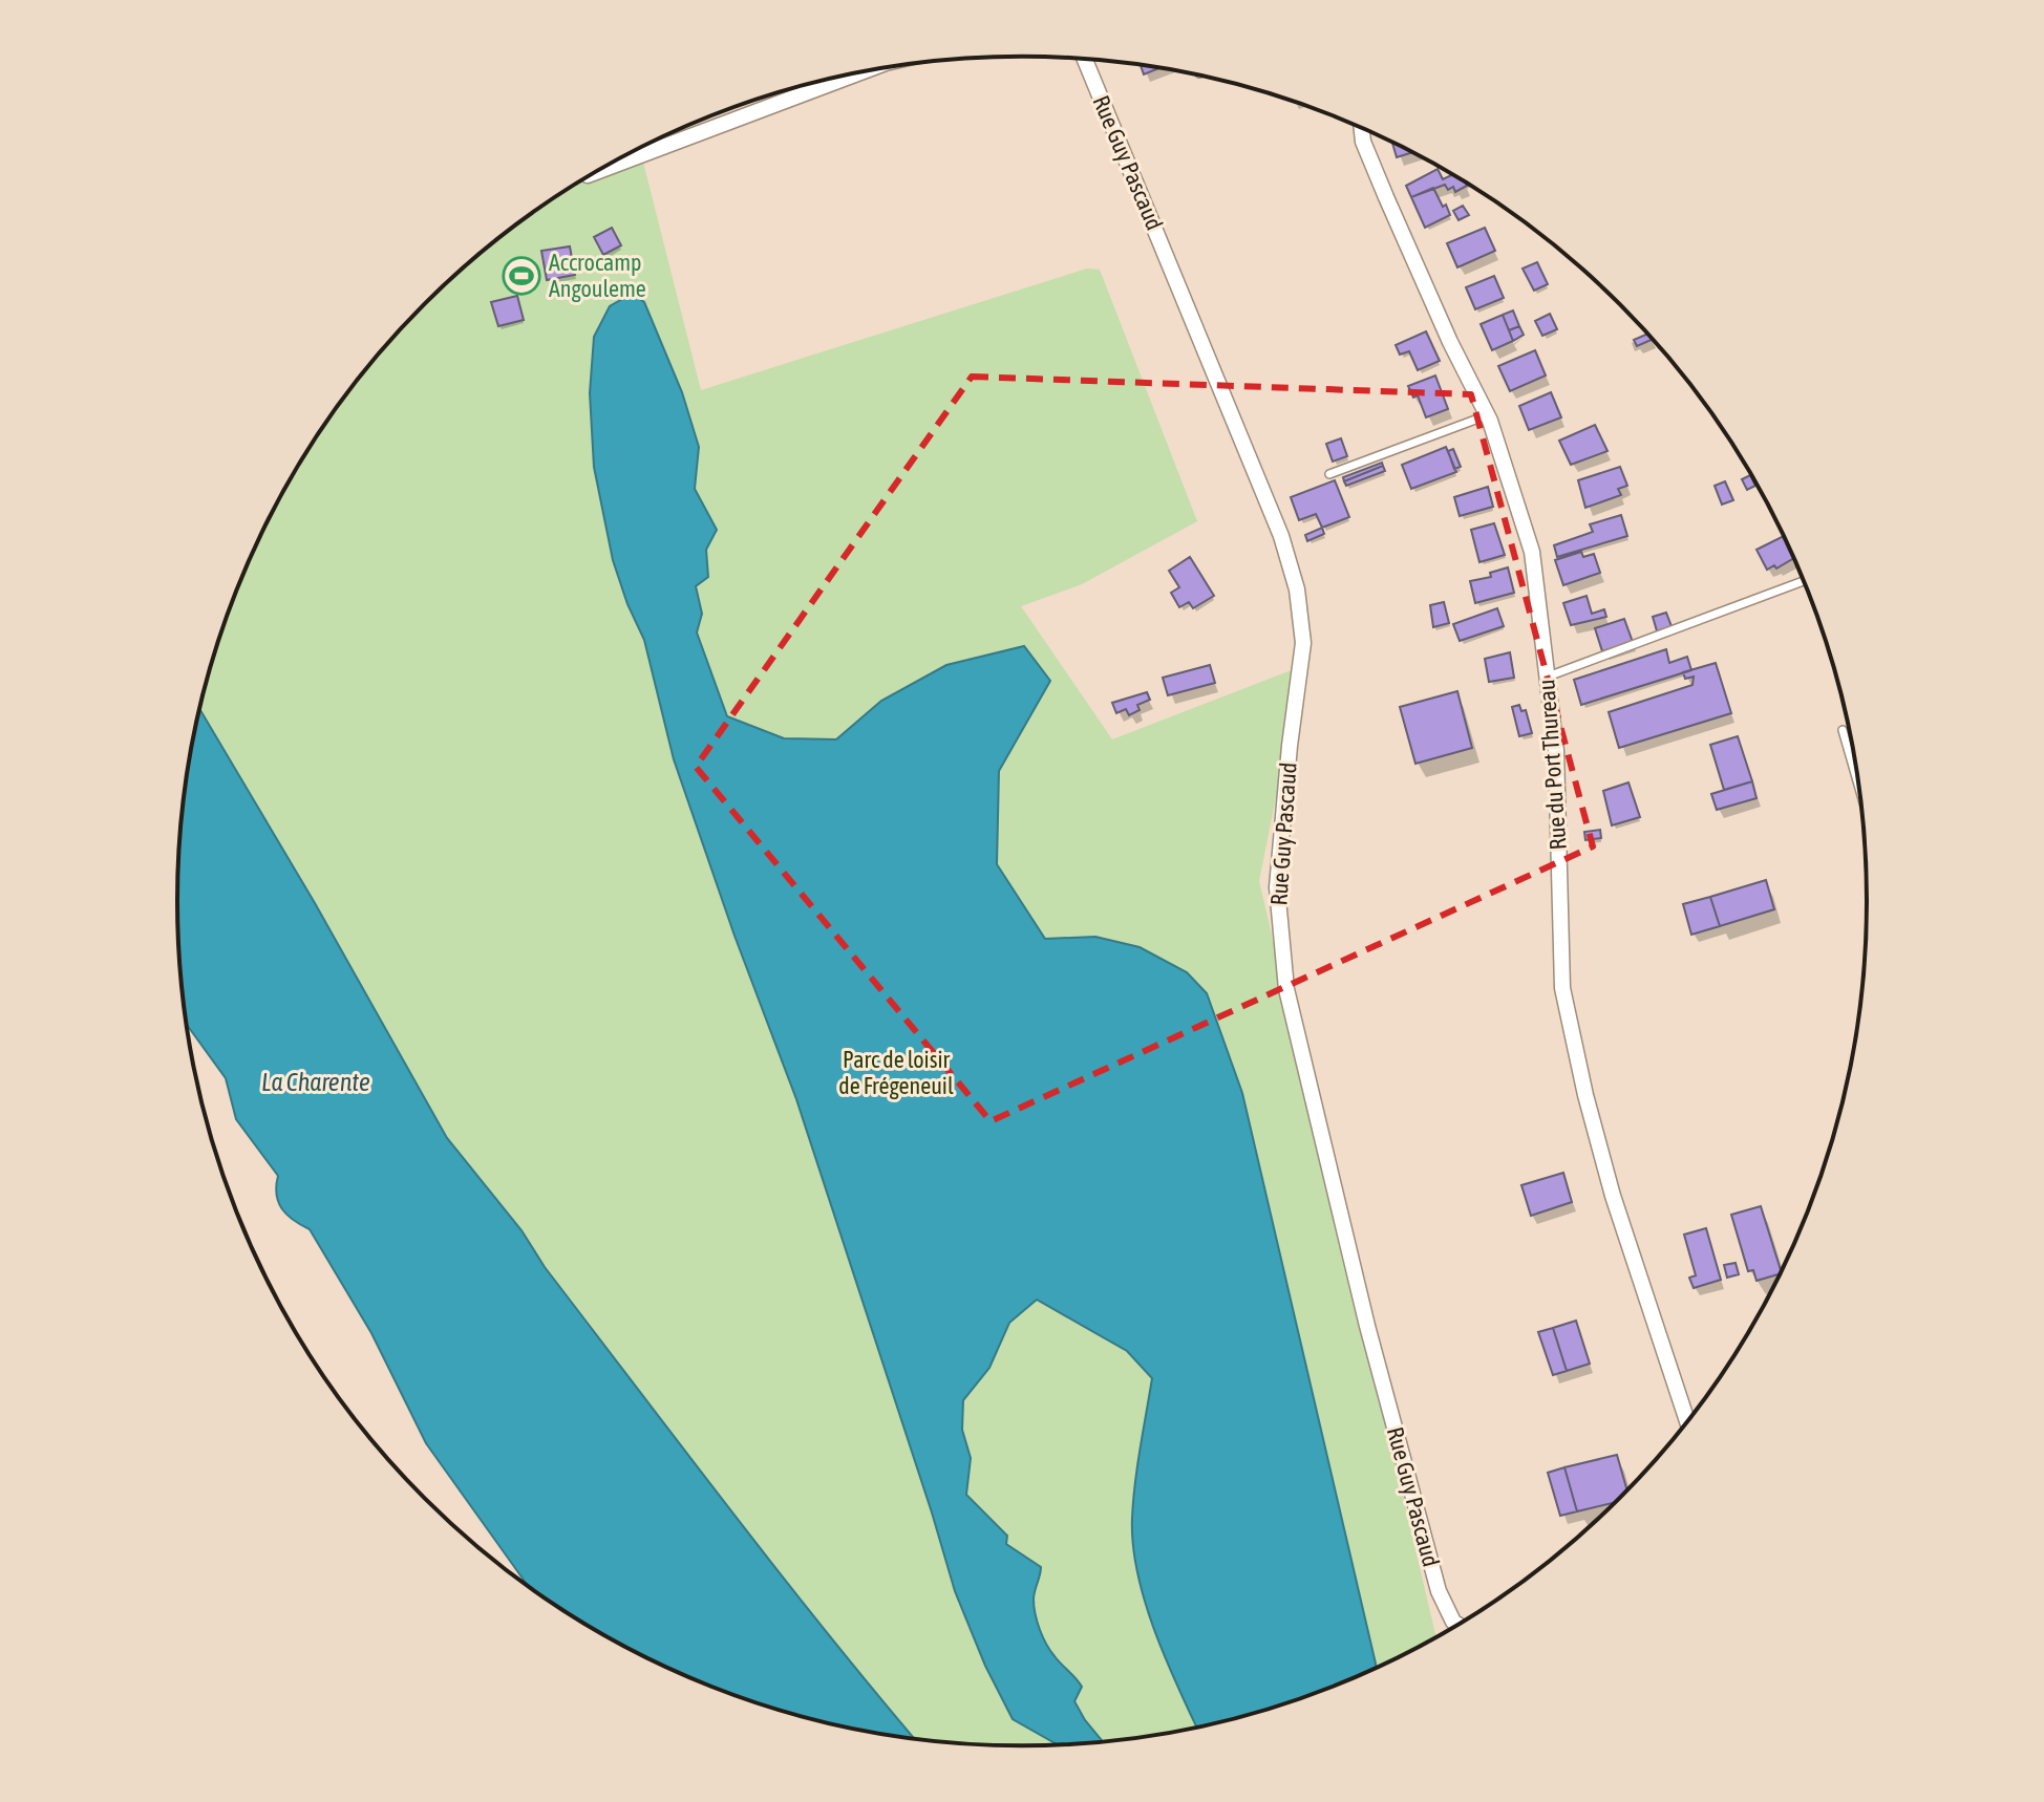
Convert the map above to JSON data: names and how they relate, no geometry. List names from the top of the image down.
{
  "streets": {
    "street": ["Rue Guy Pascaud", "Rue du Port Thureau"]
  },
  "water": ["La Charente"],
  "parks": ["Parc de loisir de Frégeneuil"],
  "places": {
    "sports": ["Accrocamp Angouleme"]
  }
}
